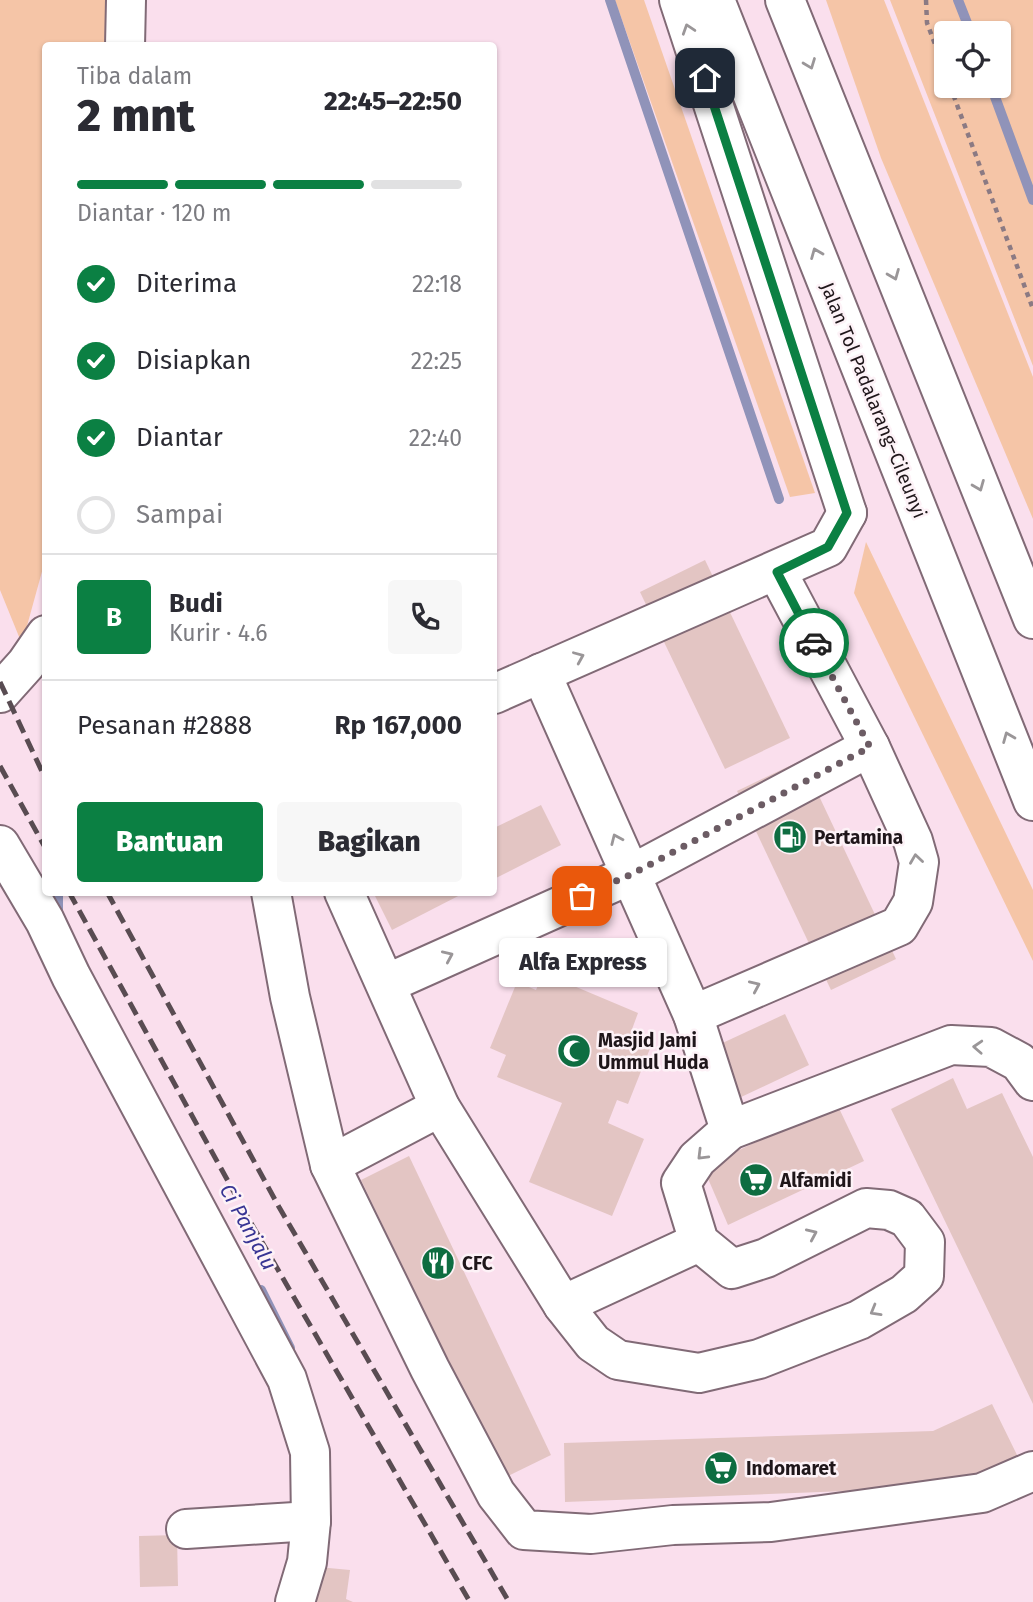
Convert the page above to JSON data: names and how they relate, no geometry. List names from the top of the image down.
{
  "streets": {
    "main road": ["Jalan Tol Padalarang–Cileunyi"]
  },
  "water": ["Ci Panjalu"],
  "places": {
    "fuel station": ["Pertamina"],
    "other": ["Alfa Express"],
    "mosque": ["Masjid Jami Ummul Huda"],
    "supermarket": ["Alfamidi", "Indomaret"],
    "restaurant": ["CFC"]
  },
  "page": {
    "heading": ["2 mnt", "Tiba dalam", "22:45–22:50"],
    "panel": [
      "Budi",
      "Kurir · 4.6",
      "Pesanan #2888",
      "Rp 167,000"
    ],
    "bar": "Diantar · 120 m",
    "list": [
      ["Diterima", "22:18"],
      ["Disiapkan", "22:25"],
      ["Diantar", "22:40"],
      "Sampai"
    ],
    "round": "B",
    "buttons": ["Bantuan", "Bagikan"],
    "bubble": "Alfa Express"
  }
}
